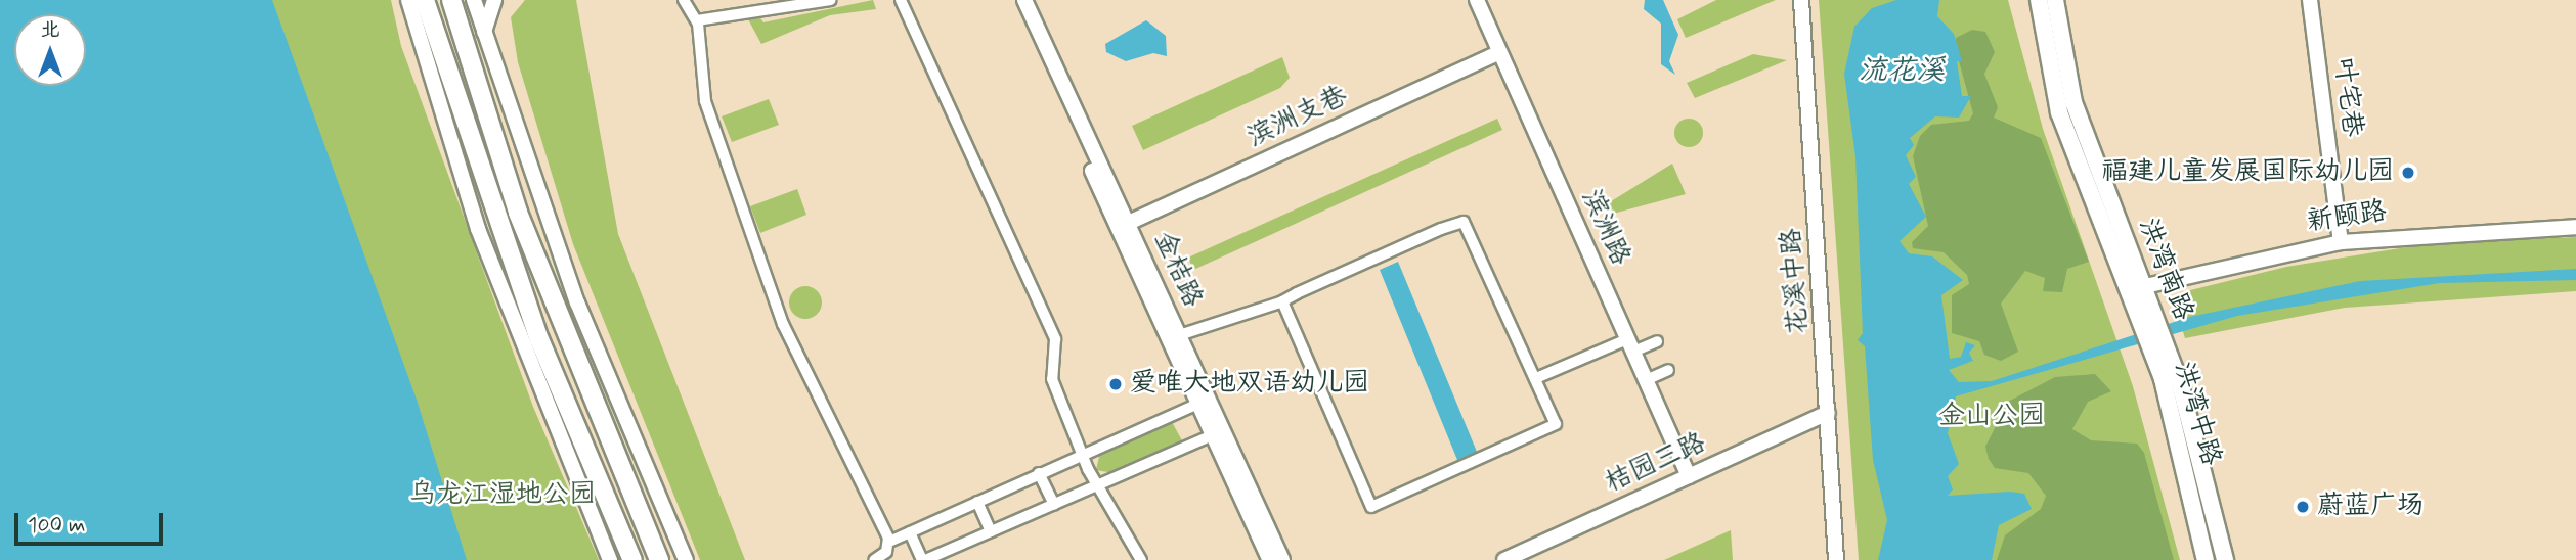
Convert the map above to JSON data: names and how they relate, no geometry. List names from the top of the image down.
{
  "streets": {
    "main road": ["洪湾南路", "洪湾中路"],
    "street": [
      "叶宅巷",
      "滨洲支巷",
      "新颐路",
      "滨洲路",
      "金桔路",
      "花溪中路",
      "桔园三路"
    ]
  },
  "crossings": [
    ["叶宅巷", "新颐路"],
    ["滨洲支巷", "滨洲路"],
    ["滨洲支巷", "金桔路"],
    ["新颐路", "洪湾南路"],
    ["新颐路", "洪湾中路"],
    ["滨洲路", "桔园三路"],
    ["洪湾南路", "洪湾中路"],
    ["花溪中路", "桔园三路"]
  ],
  "water": ["流花溪"],
  "parks": ["金山公园", "乌龙江湿地公园"],
  "places": ["福建儿童发展国际幼儿园", "爱唯大地双语幼儿园", "蔚蓝广场"],
  "scale_bar": "100 m",
  "north": "top"
}
